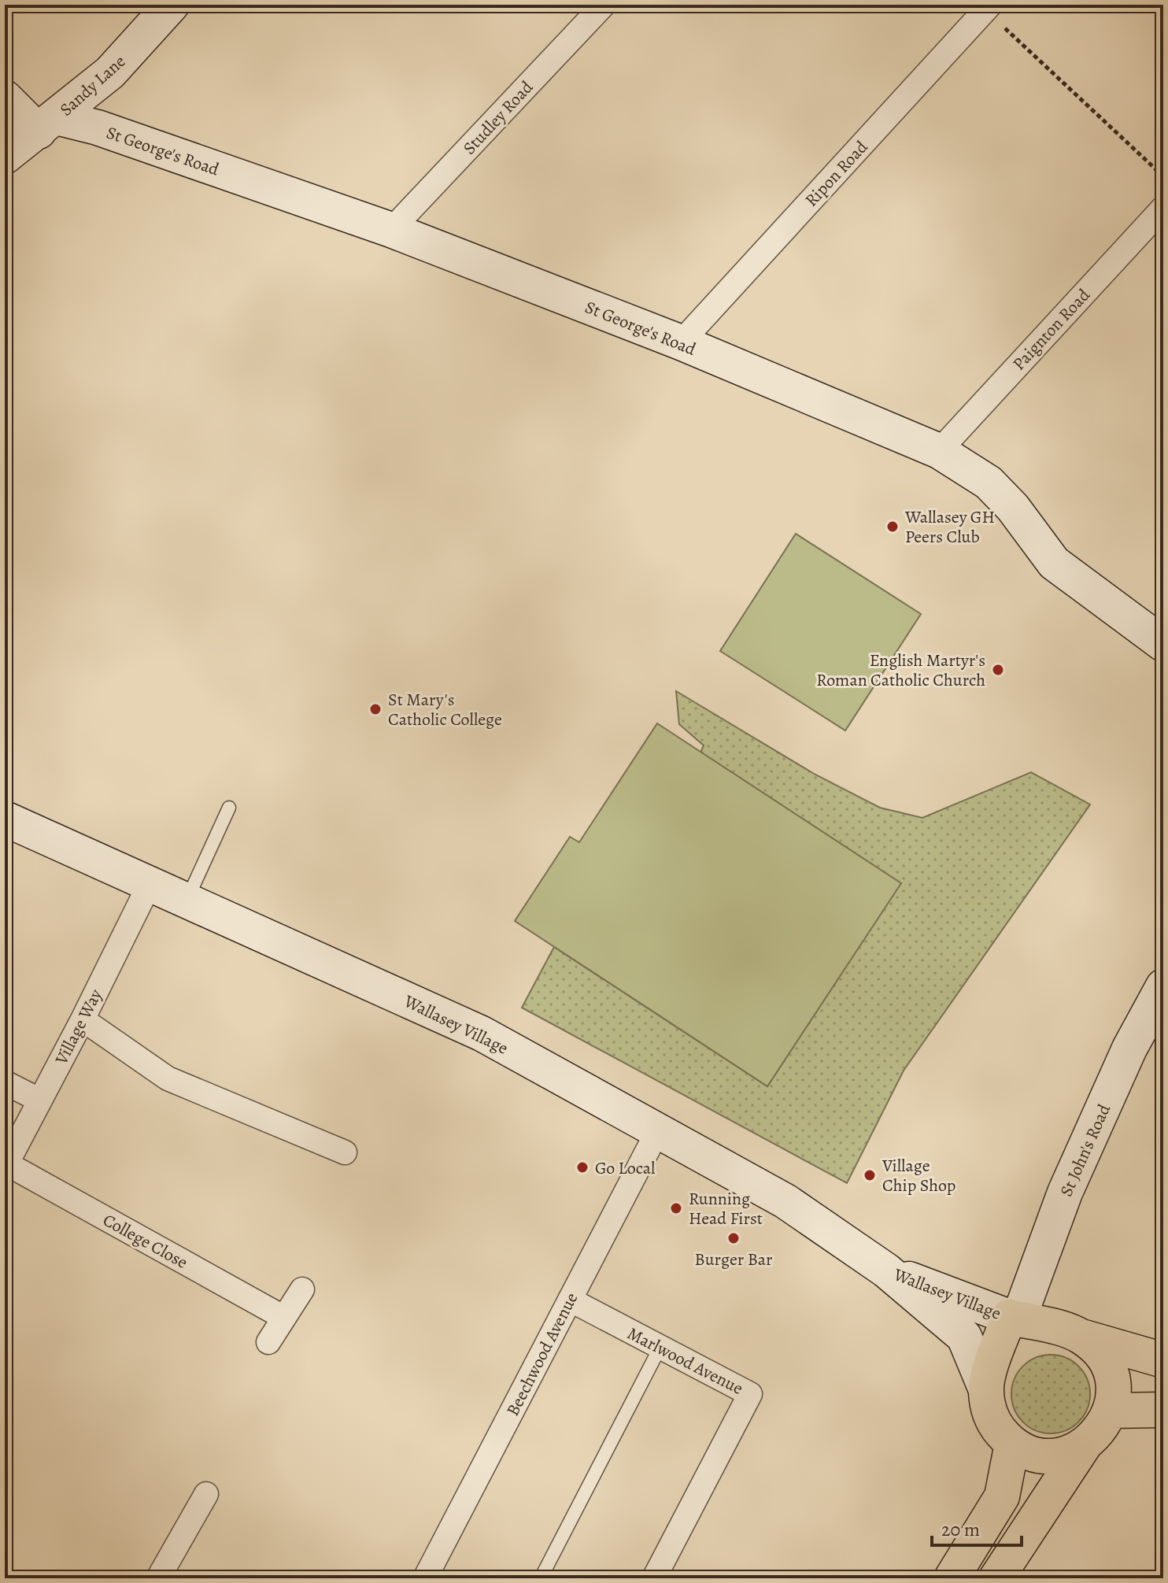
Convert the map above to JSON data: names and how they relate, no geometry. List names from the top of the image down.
{
  "streets": {
    "street": [
      "Sandy Lane",
      "Studley Road",
      "St George's Road",
      "Ripon Road",
      "Paignton Road",
      "Wallasey Village",
      "Village Way",
      "St John's Road",
      "College Close",
      "Beechwood Avenue",
      "Marlwood Avenue"
    ]
  },
  "crossings": [
    ["Sandy Lane", "St George's Road"],
    ["Studley Road", "St George's Road"],
    ["St George's Road", "Ripon Road"],
    ["St George's Road", "Paignton Road"],
    ["Wallasey Village", "Village Way"],
    ["Wallasey Village", "St John's Road"],
    ["Wallasey Village", "Beechwood Avenue"],
    ["Village Way", "College Close"],
    ["Beechwood Avenue", "Marlwood Avenue"]
  ],
  "places": [
    "Wallasey GH Peers Club",
    "English Martyr's Roman Catholic Church",
    "St Mary's Catholic College",
    "Go Local",
    "Village Chip Shop",
    "Running Head First",
    "Burger Bar"
  ],
  "scale_bar": "20 m"
}
